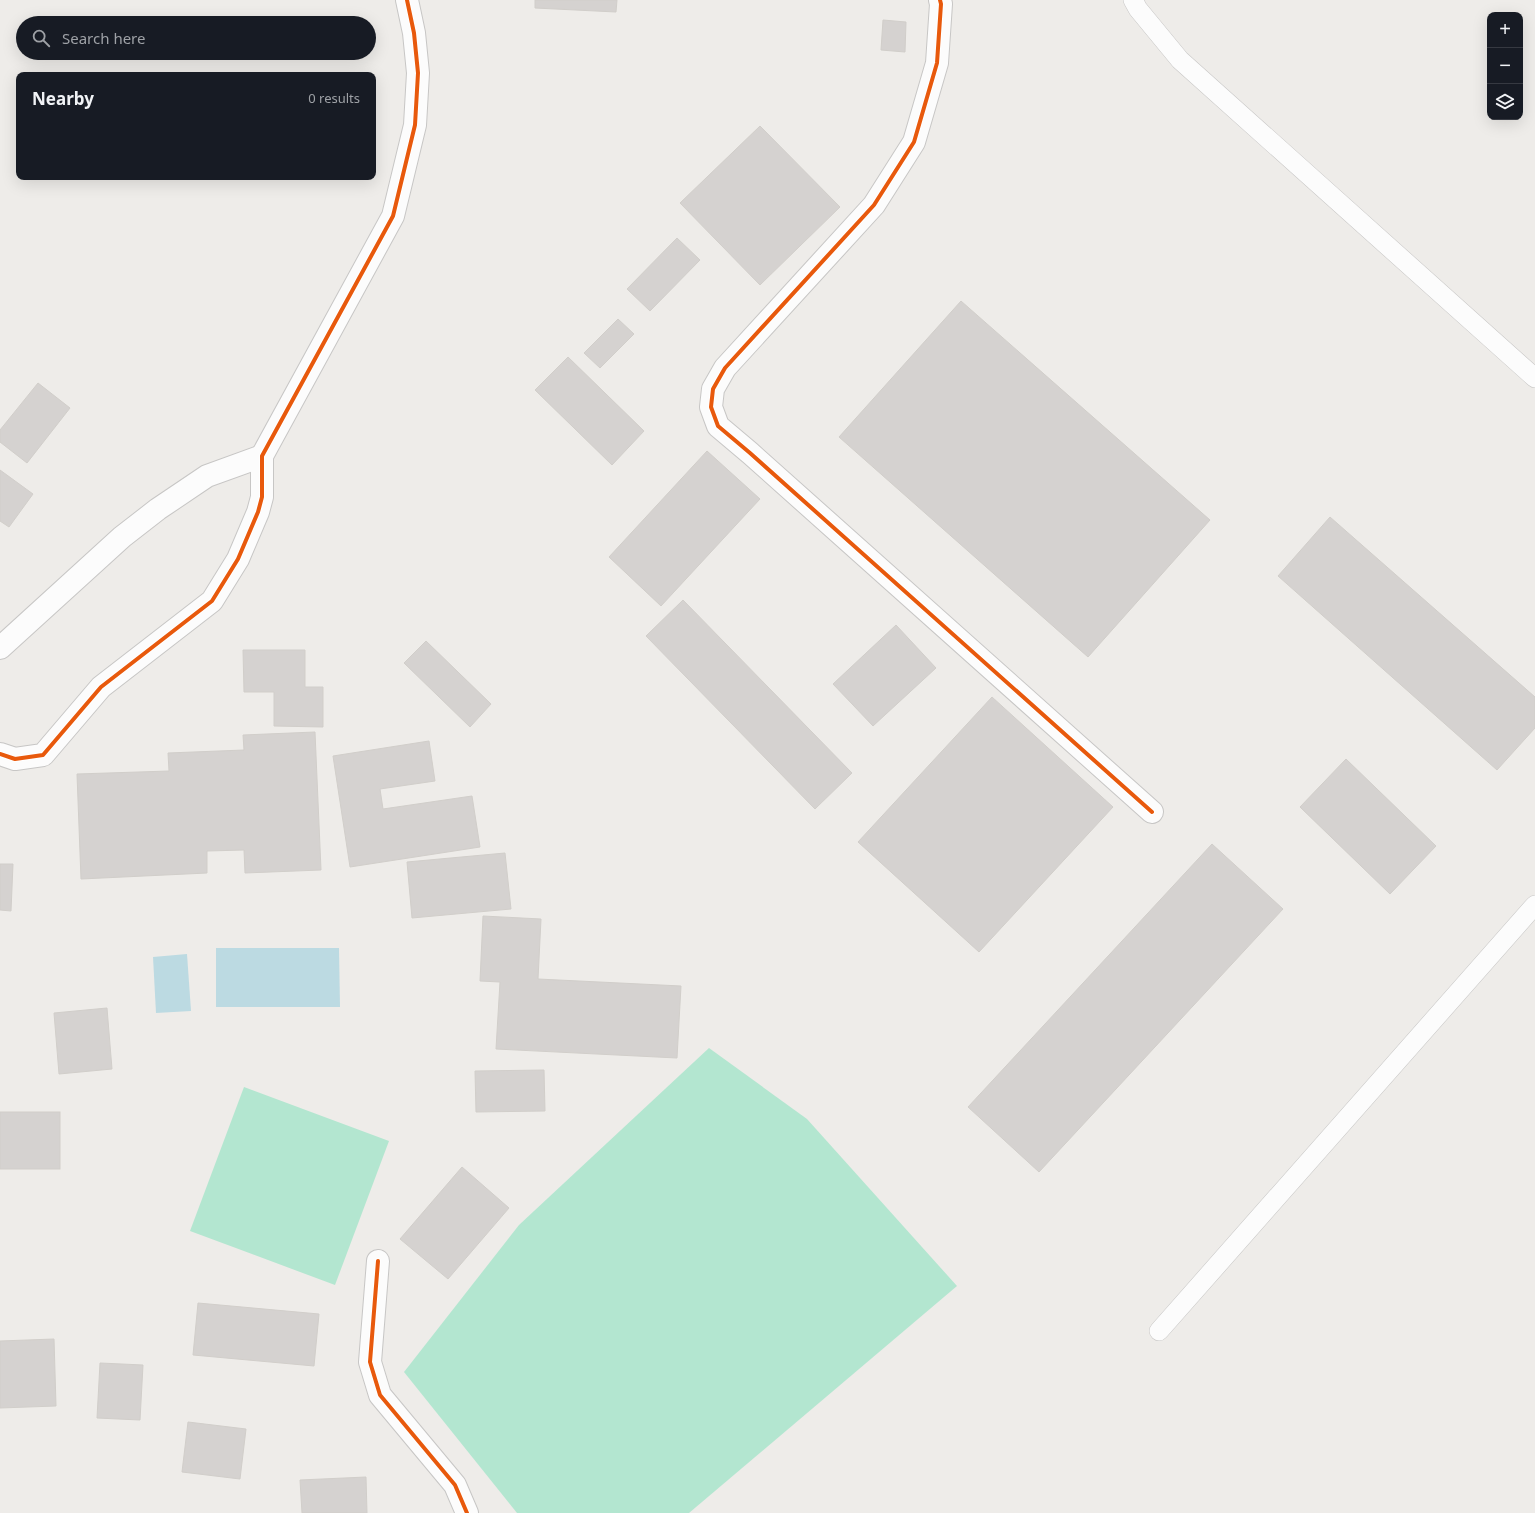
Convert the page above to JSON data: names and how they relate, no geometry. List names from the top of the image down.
{
  "page": {
    "map_buttons": ["+", "−"],
    "search": "Search here",
    "heading": ["Nearby", "0 results"]
  }
}
